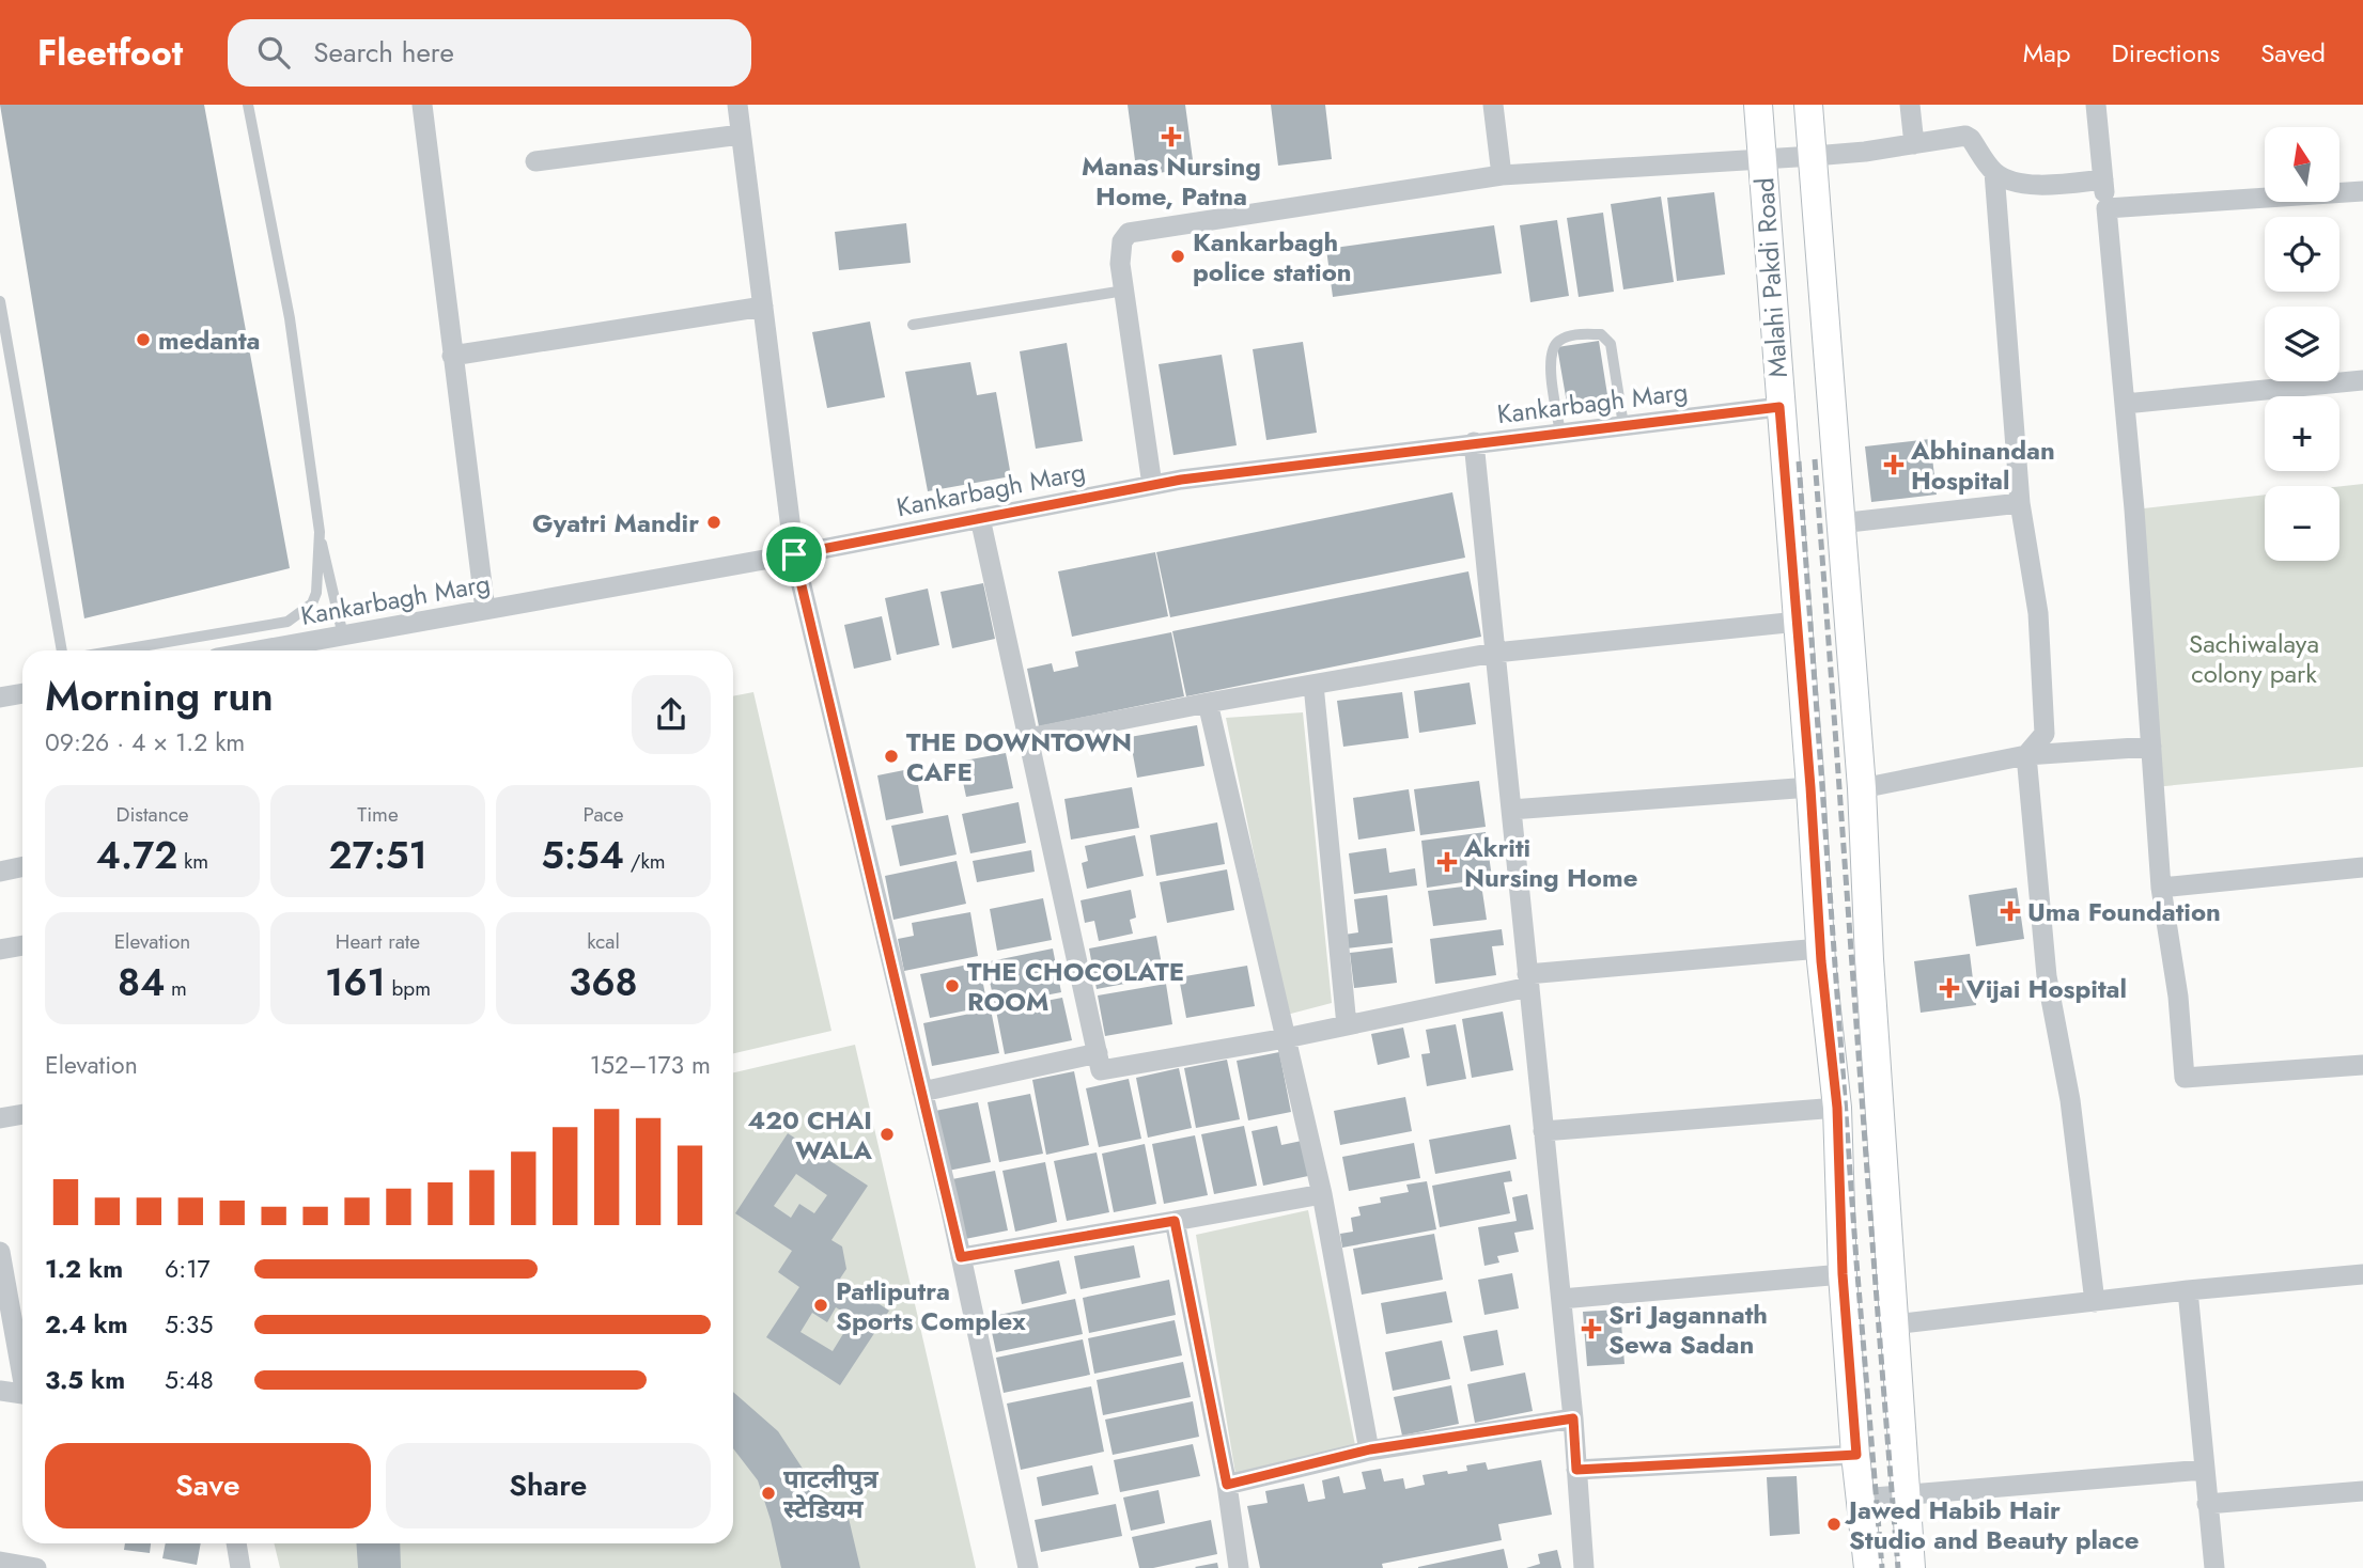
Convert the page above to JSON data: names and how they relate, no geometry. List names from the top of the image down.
{
  "streets": {
    "main road": ["Malahi Pakdi Road"],
    "street": ["Kankarbagh Marg"]
  },
  "crossings": [
    ["Malahi Pakdi Road", "Kankarbagh Marg"]
  ],
  "parks": ["Sachiwalaya colony park"],
  "places": {
    "health": [
      "Manas Nursing Home, Patna",
      "Abhinandan Hospital",
      "Akriti Nursing Home",
      "Uma Foundation",
      "Vijai Hospital",
      "Sri Jagannath Sewa Sadan"
    ],
    "other": [
      "Kankarbagh police station",
      "medanta",
      "Gyatri Mandir",
      "THE DOWNTOWN CAFE",
      "THE CHOCOLATE ROOM",
      "420 CHAI WALA",
      "Patliputra Sports Complex",
      "पाटलीपुत्र स्टेडियम",
      "Jawed Habib Hair Studio and Beauty place"
    ]
  },
  "north": "top",
  "page": {
    "header": "Fleetfoot",
    "search": "Search here",
    "nav": ["Map", "Directions", "Saved"],
    "map_buttons": ["+", "−"],
    "heading": ["Morning run", "09:26 · 4 × 1.2 km"],
    "stats": [
      ["Distance", "4.72 km"],
      ["Time", "27:51"],
      ["Pace", "5:54 /km"],
      ["Elevation", "84 m"],
      ["Heart rate", "161 bpm"],
      ["kcal", "368"]
    ],
    "chart": ["Elevation", "152–173 m"],
    "list": [
      {
        "name": "1.2 km",
        "note": "6:17"
      },
      {
        "name": "2.4 km",
        "note": "5:35"
      },
      {
        "name": "3.5 km",
        "note": "5:48"
      }
    ],
    "buttons": ["Save", "Share"]
  }
}
